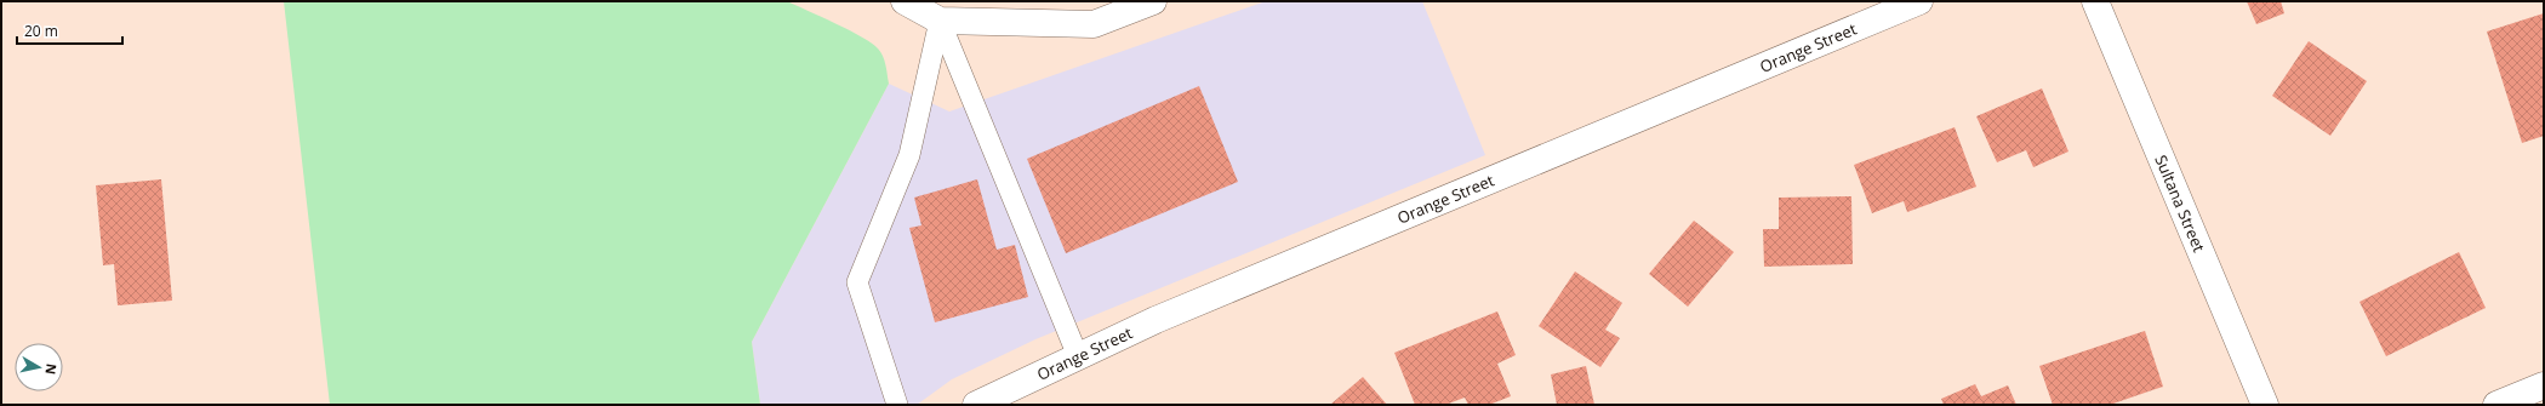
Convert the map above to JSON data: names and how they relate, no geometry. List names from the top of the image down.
{
  "streets": {
    "street": ["Orange Street", "Sultana Street"]
  },
  "scale_bar": "20 m",
  "north": "right"
}
